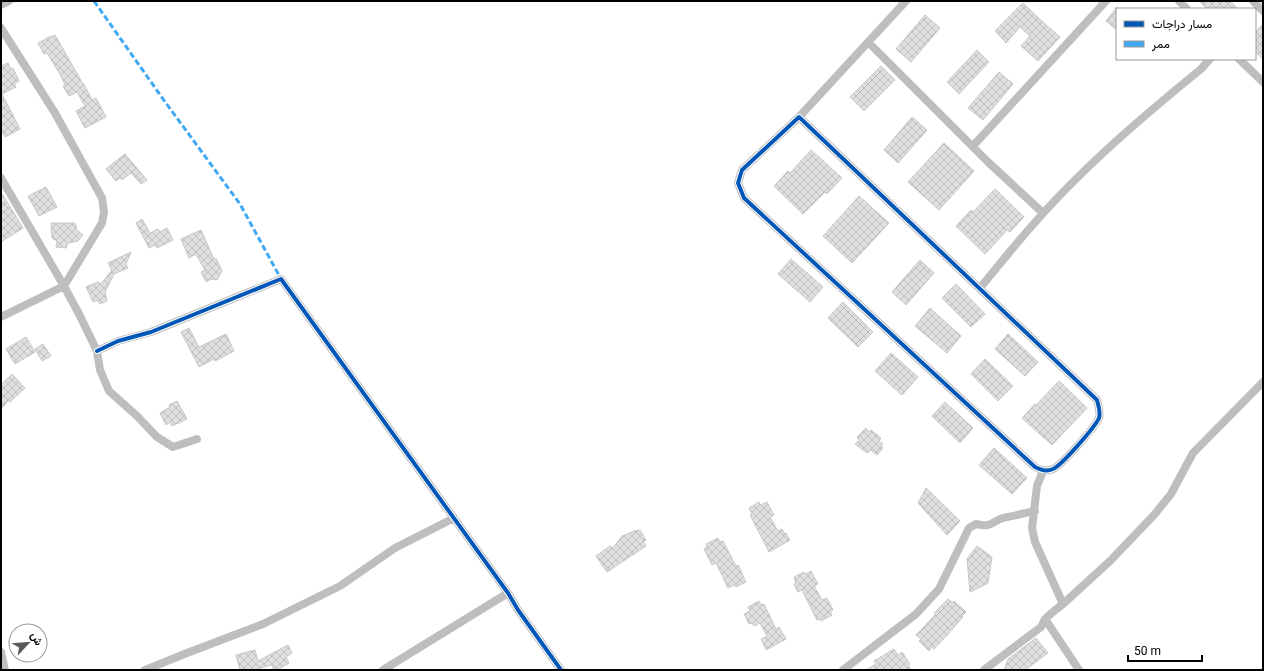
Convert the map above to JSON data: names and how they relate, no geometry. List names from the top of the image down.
{
  "legend": ["مسار دراجات", "ممر"],
  "scale_bar": "50 m",
  "north": "top right"
}
